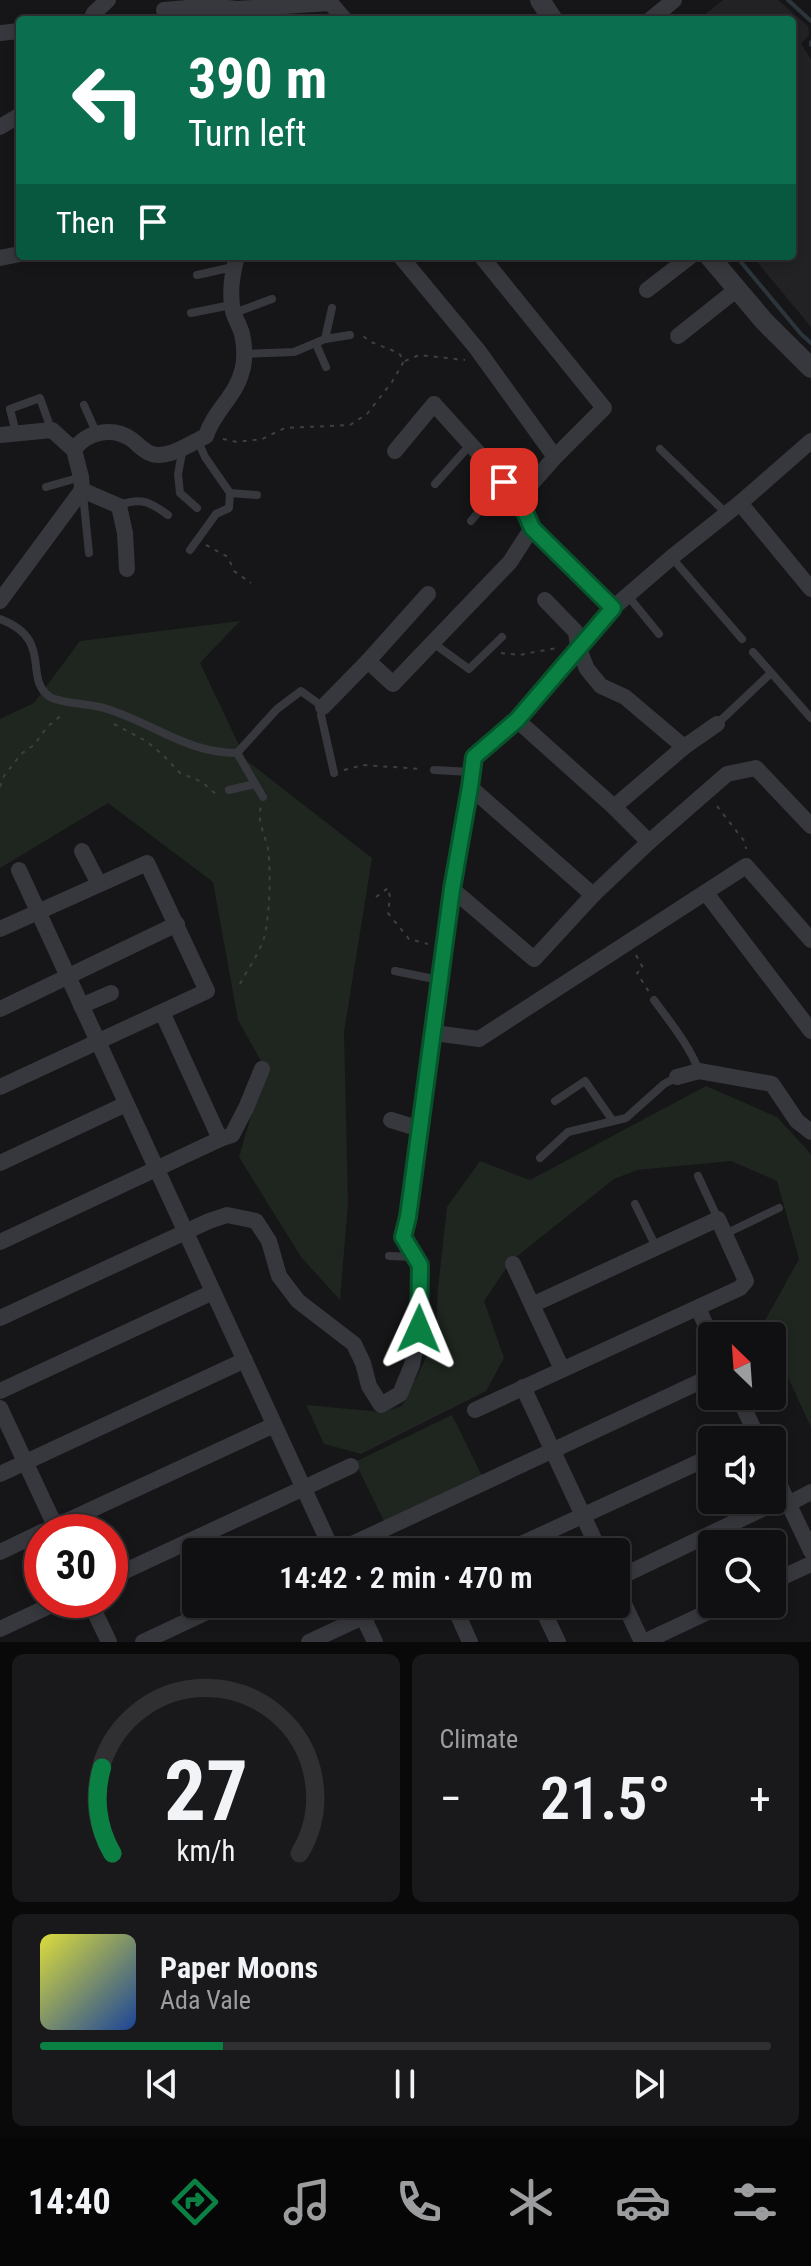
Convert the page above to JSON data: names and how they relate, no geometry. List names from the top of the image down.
{
  "north": "top left",
  "page": {
    "turn": ["390 m", "Turn left"],
    "then": "Then",
    "limit": "30",
    "trip": "14:42 · 2 min · 470 m",
    "tile": "Climate",
    "heat": ["−", "21.5°", "+"],
    "song": ["Paper Moons", "Ada Vale"],
    "tabs": "14:40",
    "gauge": ["27", "km/h"]
  }
}
